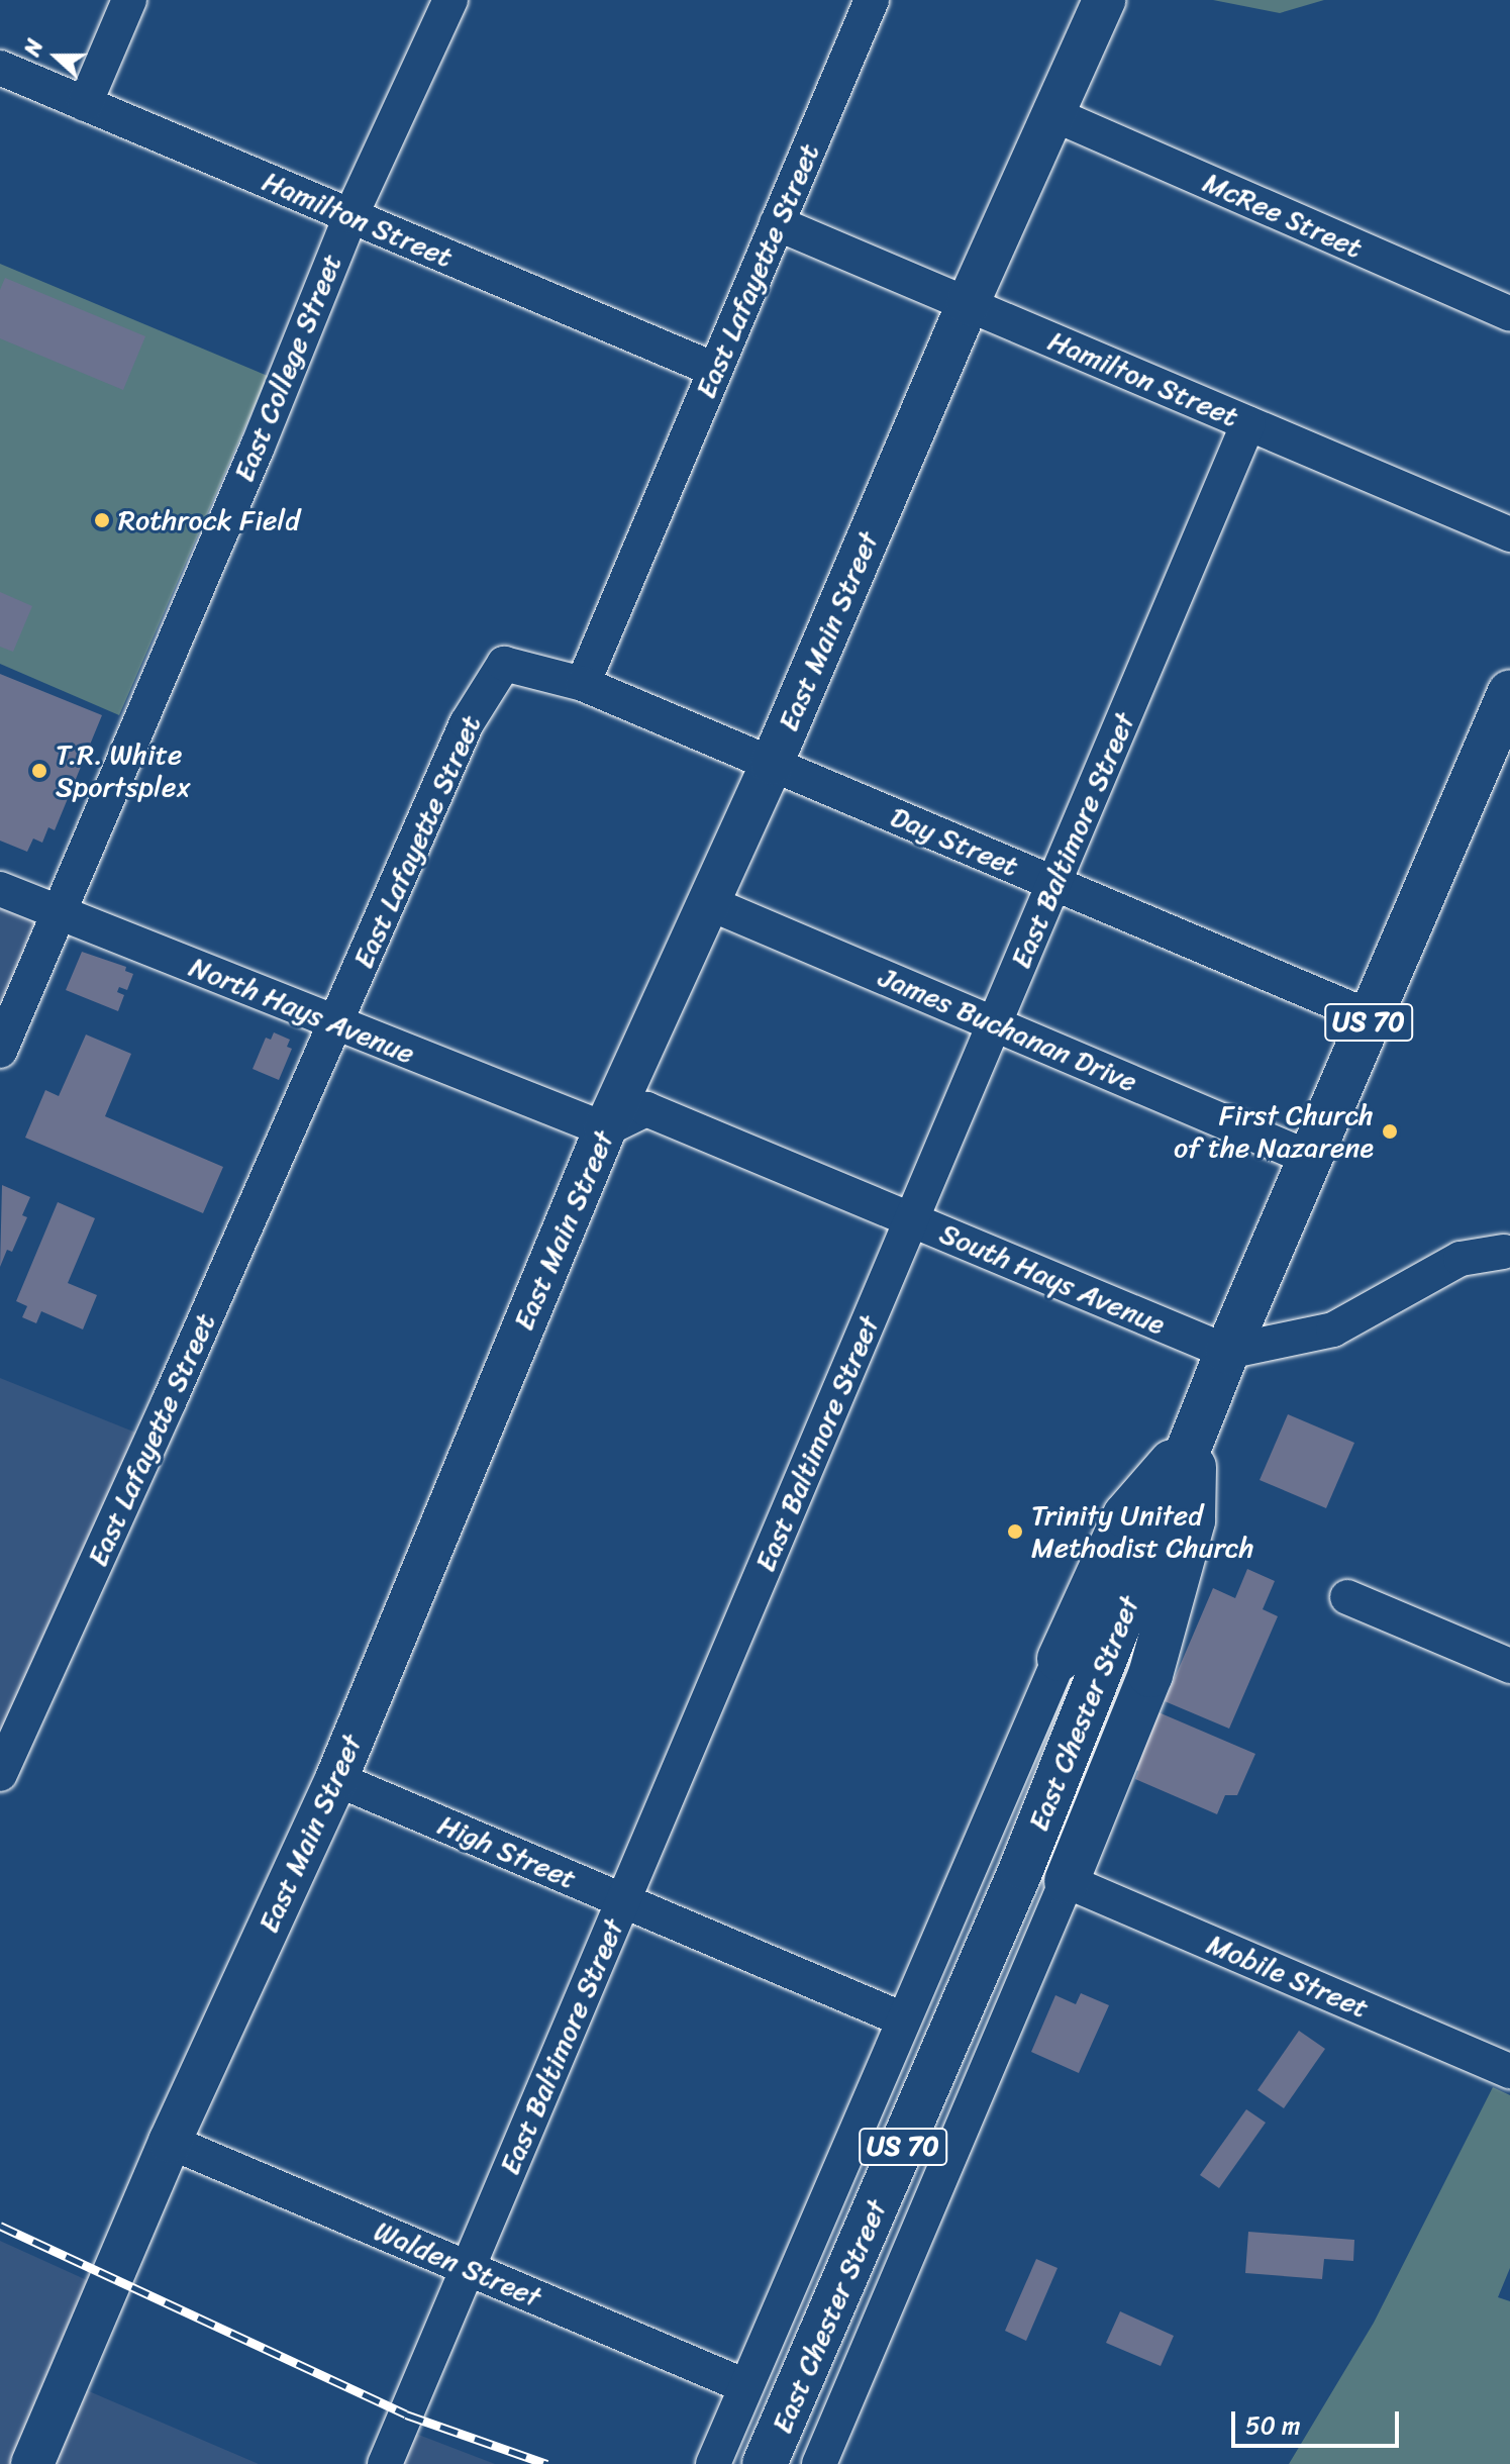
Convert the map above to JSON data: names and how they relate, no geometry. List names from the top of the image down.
{
  "streets": {
    "highway": ["US 70", "East Chester Street"],
    "main road": ["East Main Street"],
    "street": [
      "McRee Street",
      "Hamilton Street",
      "East Lafayette Street",
      "East College Street",
      "East Baltimore Street",
      "Day Street",
      "North Hays Avenue",
      "James Buchanan Drive",
      "South Hays Avenue",
      "High Street",
      "Mobile Street",
      "Walden Street"
    ]
  },
  "crossings": [
    ["McRee Street", "East Main Street"],
    ["Hamilton Street", "East Lafayette Street"],
    ["Hamilton Street", "East College Street"],
    ["Hamilton Street", "East Main Street"],
    ["Hamilton Street", "East Baltimore Street"],
    ["East Lafayette Street", "Day Street"],
    ["East Lafayette Street", "North Hays Avenue"],
    ["East College Street", "North Hays Avenue"],
    ["East Main Street", "Day Street"],
    ["East Main Street", "North Hays Avenue"],
    ["East Main Street", "James Buchanan Drive"],
    ["East Main Street", "South Hays Avenue"],
    ["East Main Street", "High Street"],
    ["East Main Street", "Walden Street"],
    ["East Baltimore Street", "Day Street"],
    ["East Baltimore Street", "James Buchanan Drive"],
    ["East Baltimore Street", "South Hays Avenue"],
    ["East Baltimore Street", "High Street"],
    ["East Baltimore Street", "Walden Street"],
    ["Day Street", "East Chester Street"],
    ["North Hays Avenue", "South Hays Avenue"],
    ["James Buchanan Drive", "East Chester Street"],
    ["South Hays Avenue", "East Chester Street"]
  ],
  "places": [
    "Rothrock Field",
    "T.R. White Sportsplex",
    "First Church of the Nazarene",
    "Trinity United Methodist Church"
  ],
  "scale_bar": "50 m",
  "north": "left"
}
